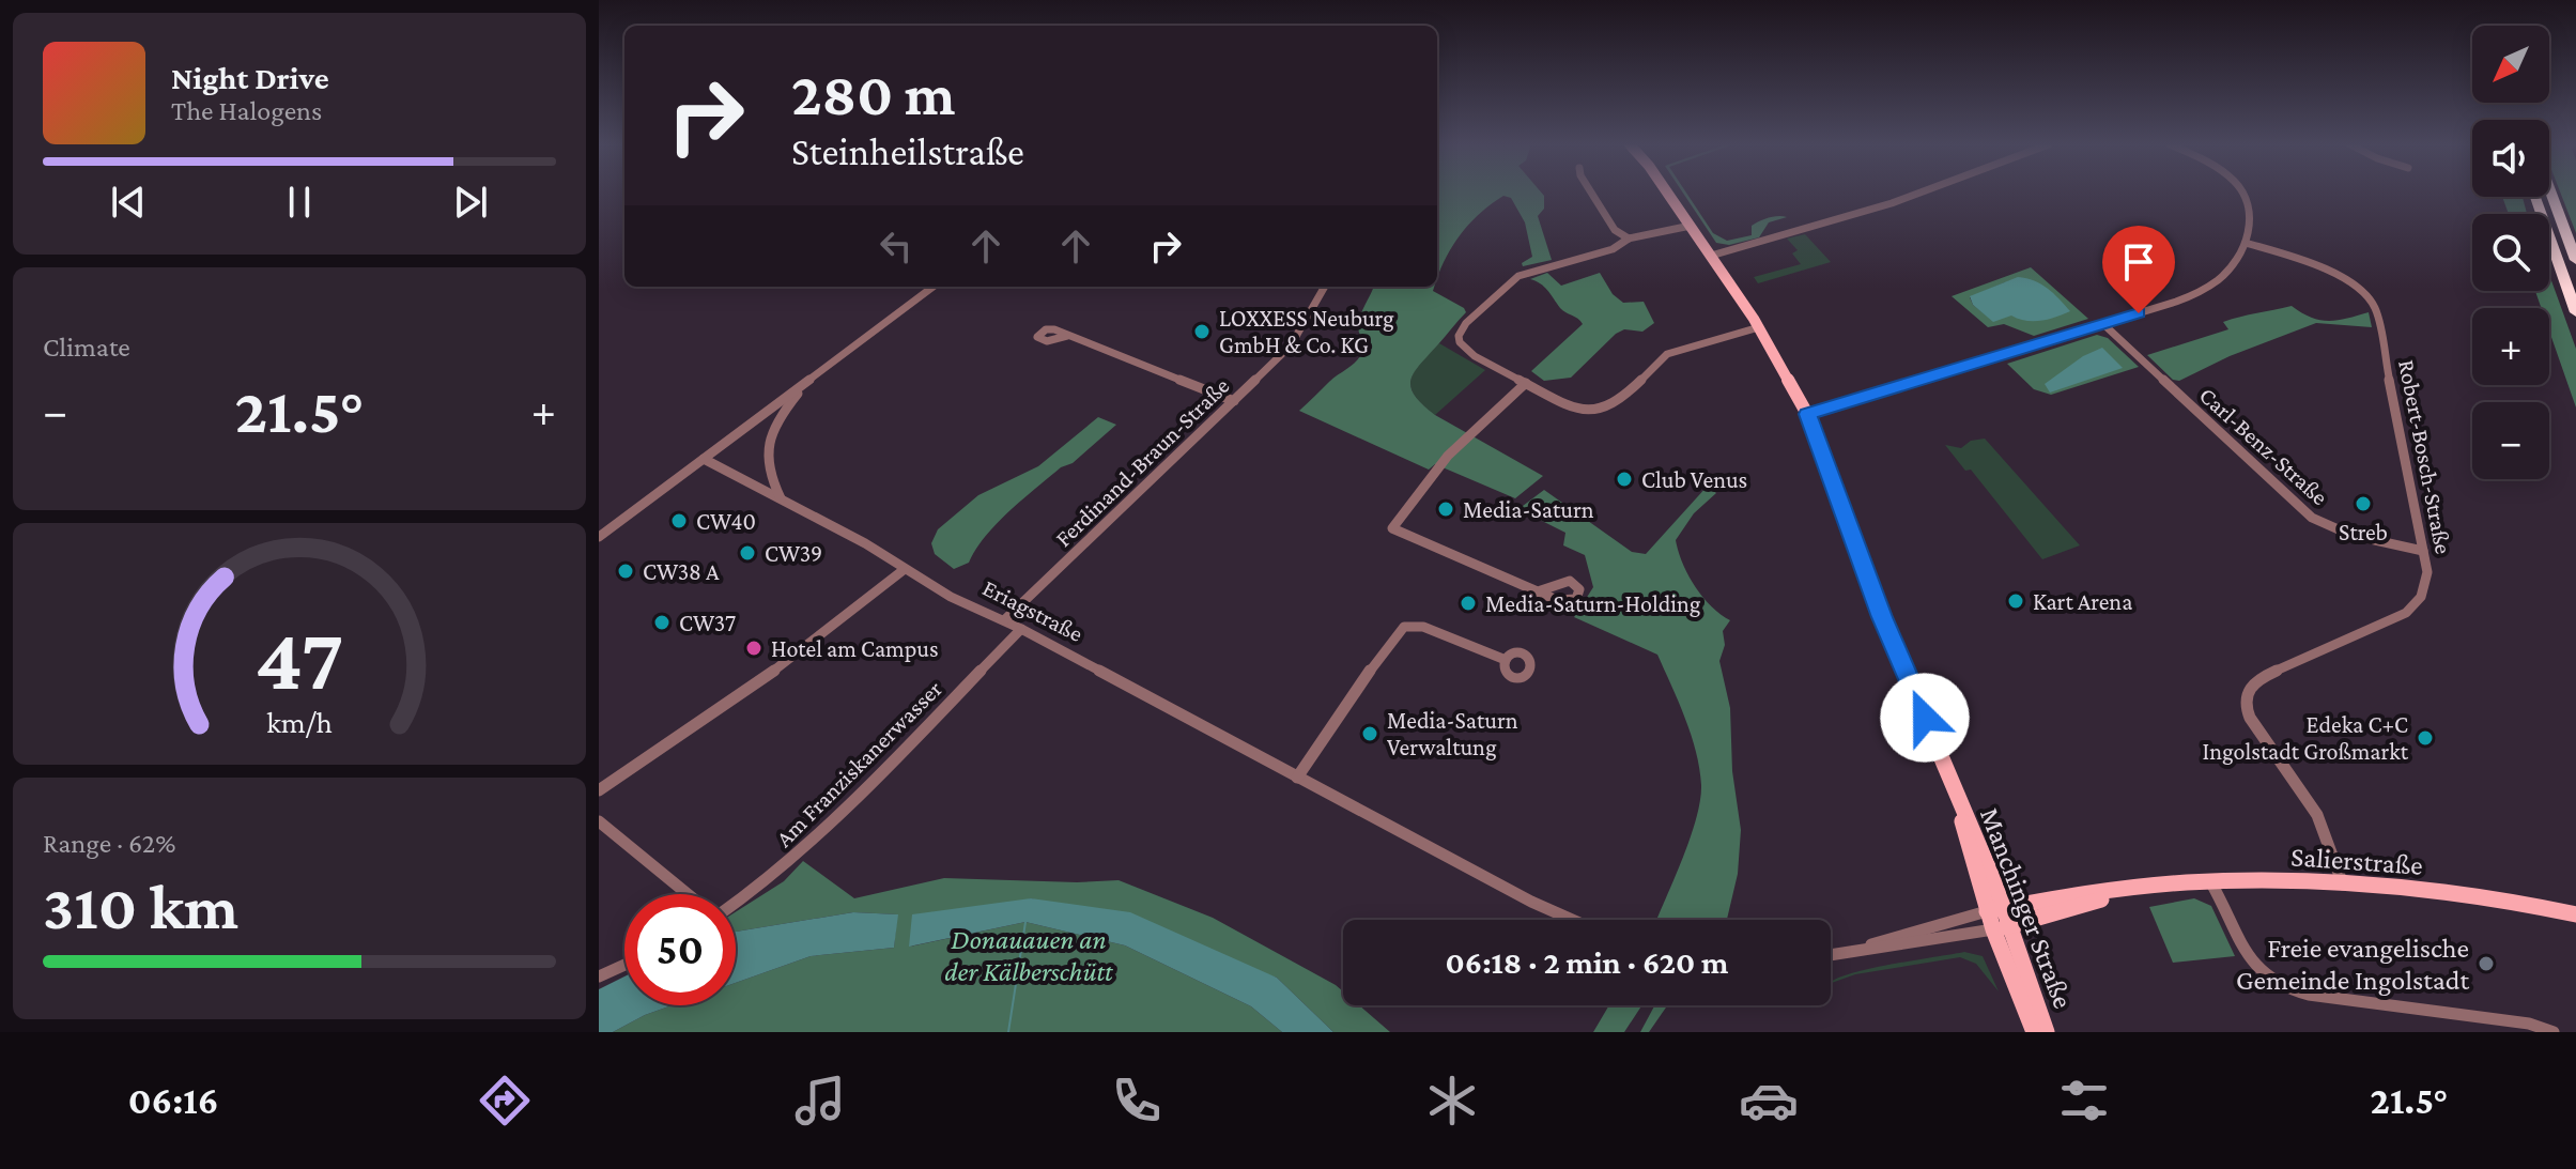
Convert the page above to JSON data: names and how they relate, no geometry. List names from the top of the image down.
{
  "streets": {
    "main road": ["Salierstraße", "Manchinger Straße"],
    "street": [
      "Carl-Benz-Straße",
      "Robert-Bosch-Straße",
      "Ferdinand-Braun-Straße",
      "Eriagstraße",
      "Am Franziskanerwasser"
    ]
  },
  "crossings": [
    ["Carl-Benz-Straße", "Robert-Bosch-Straße"],
    ["Robert-Bosch-Straße", "Salierstraße"],
    ["Ferdinand-Braun-Straße", "Eriagstraße"],
    ["Eriagstraße", "Am Franziskanerwasser"],
    ["Salierstraße", "Manchinger Straße"]
  ],
  "parks": ["Donauauen an der Kälberschütt"],
  "places": [
    "LOXXESS Neuburg GmbH & Co. KG",
    "Club Venus",
    "Streb",
    "Media-Saturn",
    "CW40",
    "CW39",
    "CW38 A",
    "Kart Arena",
    "Media-Saturn-Holding",
    "CW37",
    "Hotel am Campus",
    "Media-Saturn Verwaltung",
    "Edeka C+C Ingolstadt Großmarkt",
    "Freie evangelische Gemeinde Ingolstadt"
  ],
  "north": "bottom left",
  "page": {
    "map_buttons": ["+", "−"],
    "turn": ["280 m", "Steinheilstraße"],
    "song": ["Night Drive", "The Halogens"],
    "tile": [
      "Climate",
      ["Range · 62%", "310 km"]
    ],
    "heat": ["−", "21.5°", "+"],
    "limit": "50",
    "trip": "06:18 · 2 min · 620 m",
    "tabs": ["06:16", "21.5°"],
    "gauge": ["47", "km/h"]
  }
}
